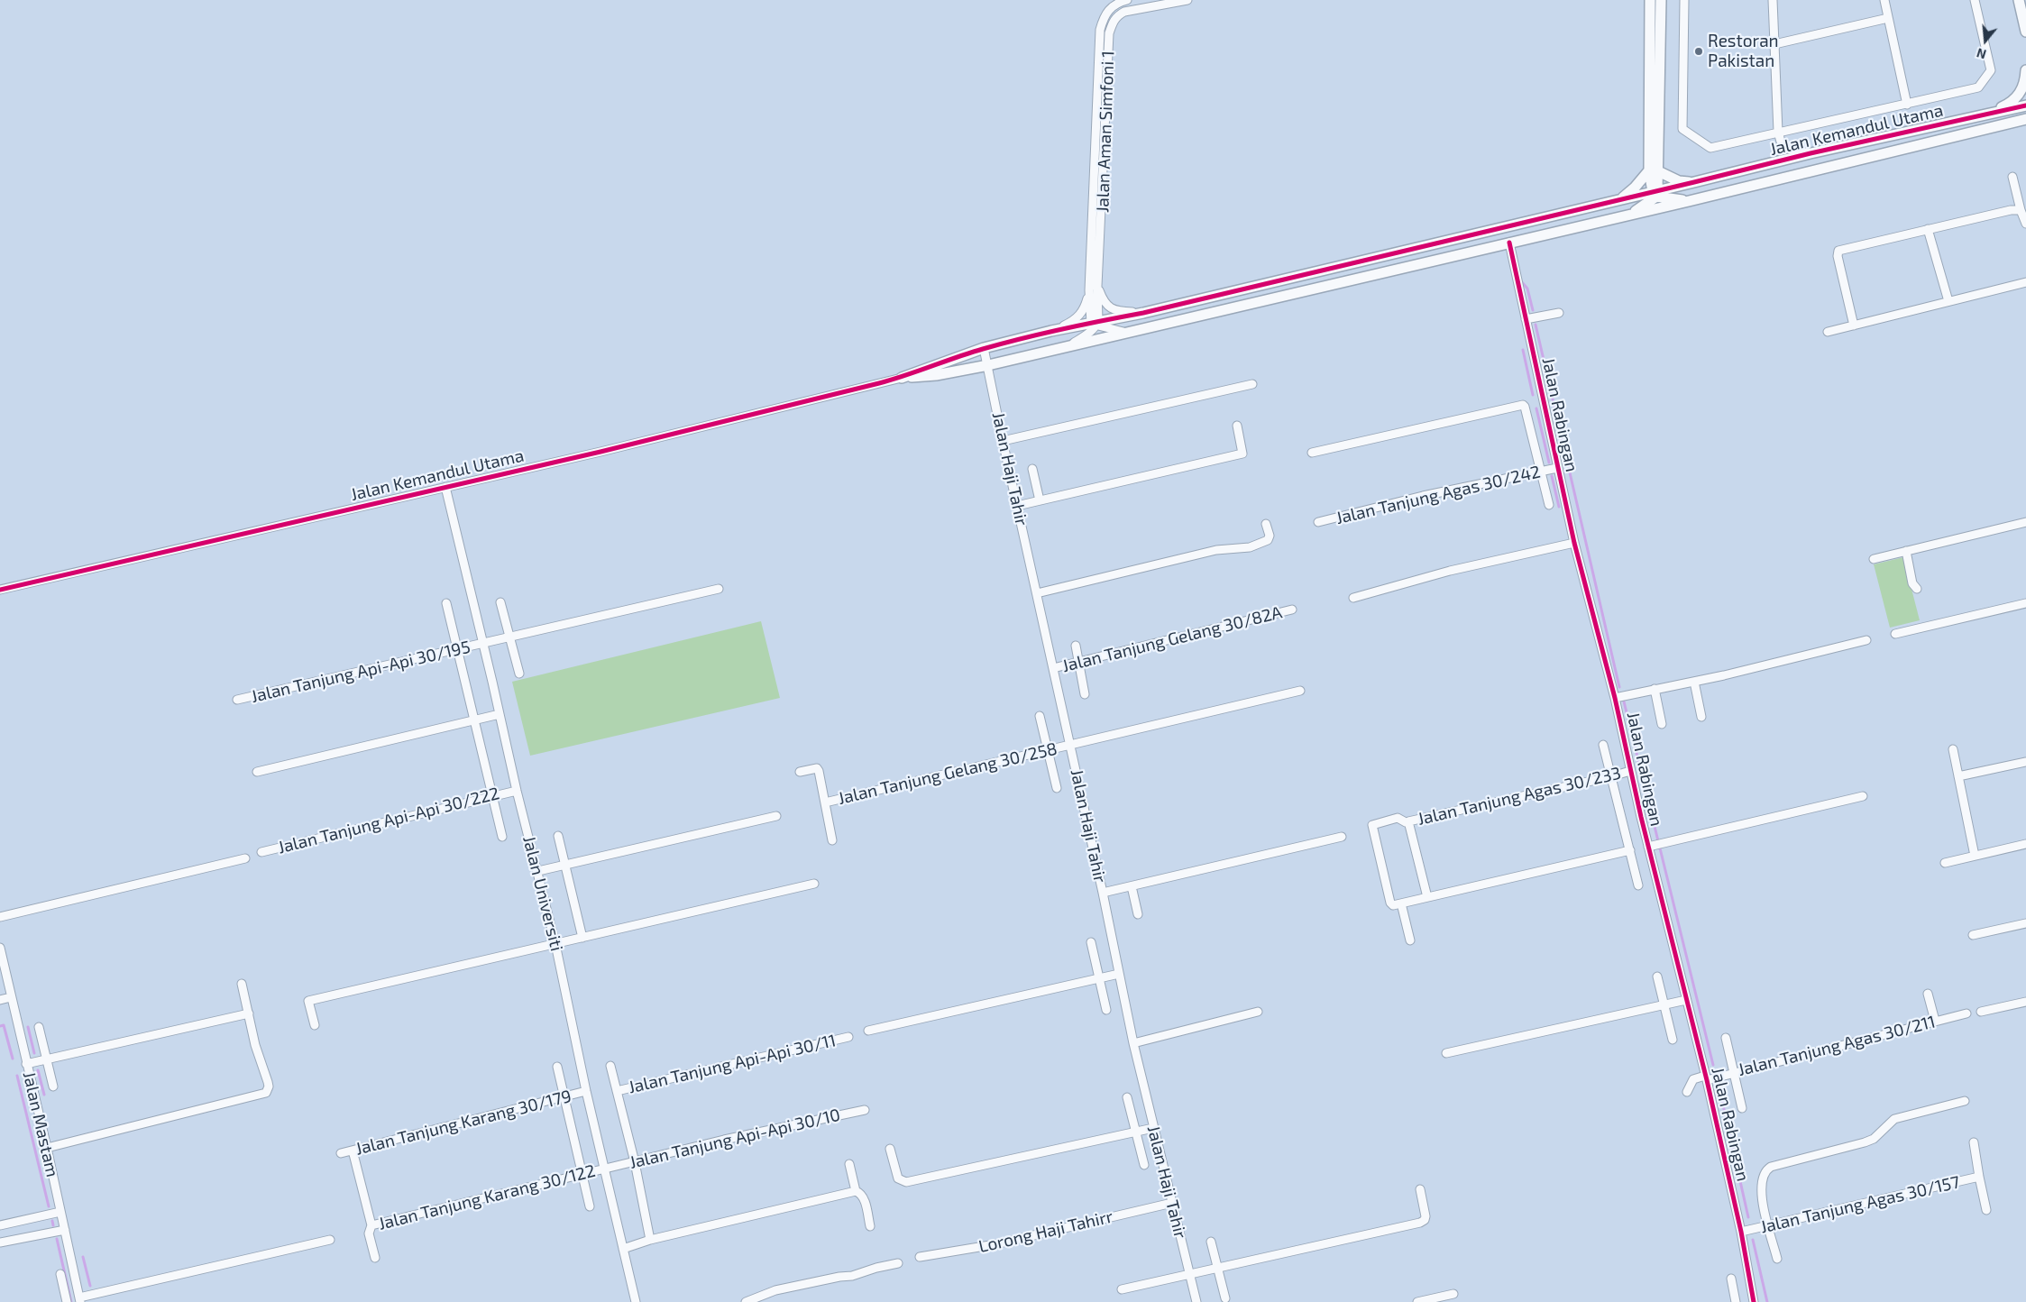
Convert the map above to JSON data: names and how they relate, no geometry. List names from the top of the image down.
{
  "streets": {
    "street": [
      "Jalan Kemandul Utama",
      "Jalan Aman Simfoni 1",
      "Jalan Rabingan",
      "Jalan Haji Tahir",
      "Jalan Tanjung Agas 30/242",
      "Jalan Tanjung Gelang 30/82A",
      "Jalan Tanjung Api-Api 30/195",
      "Jalan Tanjung Gelang 30/258",
      "Jalan Tanjung Agas 30/233",
      "Jalan Tanjung Api-Api 30/222",
      "Jalan Universiti",
      "Jalan Tanjung Agas 30/211",
      "Jalan Tanjung Api-Api 30/11",
      "Jalan Tanjung Karang 30/179",
      "Jalan Mastam",
      "Jalan Tanjung Api-Api 30/10",
      "Jalan Tanjung Karang 30/122",
      "Jalan Tanjung Agas 30/157",
      "Lorong Haji Tahirr"
    ]
  },
  "crossings": [
    ["Jalan Kemandul Utama", "Jalan Aman Simfoni 1"],
    ["Jalan Kemandul Utama", "Jalan Haji Tahir"],
    ["Jalan Kemandul Utama", "Jalan Universiti"],
    ["Jalan Rabingan", "Jalan Tanjung Agas 30/242"],
    ["Jalan Rabingan", "Jalan Tanjung Agas 30/233"],
    ["Jalan Rabingan", "Jalan Tanjung Agas 30/211"],
    ["Jalan Rabingan", "Jalan Tanjung Agas 30/157"],
    ["Jalan Haji Tahir", "Jalan Tanjung Gelang 30/82A"],
    ["Jalan Haji Tahir", "Jalan Tanjung Gelang 30/258"],
    ["Jalan Haji Tahir", "Lorong Haji Tahirr"],
    ["Jalan Tanjung Api-Api 30/195", "Jalan Universiti"],
    ["Jalan Tanjung Api-Api 30/222", "Jalan Universiti"],
    ["Jalan Universiti", "Jalan Tanjung Karang 30/179"],
    ["Jalan Universiti", "Jalan Tanjung Api-Api 30/10"],
    ["Jalan Universiti", "Jalan Tanjung Karang 30/122"],
    ["Jalan Tanjung Api-Api 30/10", "Jalan Tanjung Karang 30/122"]
  ],
  "places": ["Restoran Pakistan"],
  "north": "bottom"
}
